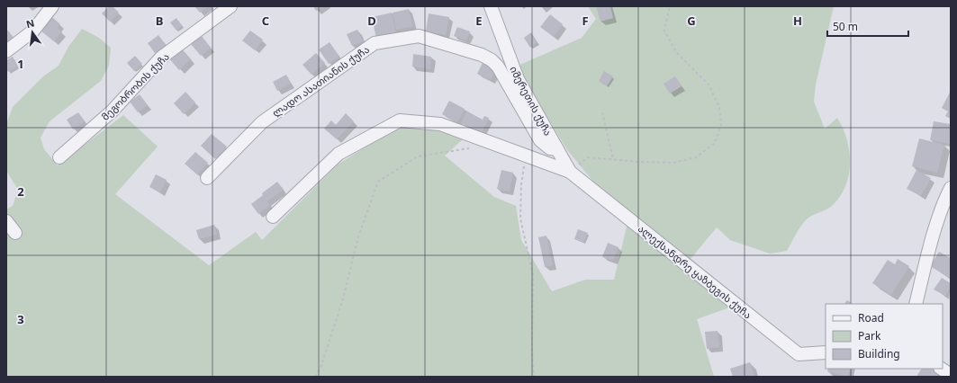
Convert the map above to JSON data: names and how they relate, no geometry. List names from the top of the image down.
{
  "streets": {
    "street": [
      "ლადო ასათიანის ქუჩა",
      "მეგობრობის ქუჩა",
      "იმერეთის ქუჩა",
      "ალექსანდრე ყაზბეგის ქუჩა"
    ]
  },
  "crossings": [
    ["ლადო ასათიანის ქუჩა", "იმერეთის ქუჩა"],
    ["იმერეთის ქუჩა", "ალექსანდრე ყაზბეგის ქუჩა"]
  ],
  "legend": ["Road", "Park", "Building"],
  "scale_bar": "50 m",
  "north": "top",
  "grid": {
    "columns": [
      "B",
      "C",
      "D",
      "E",
      "F",
      "G",
      "H"
    ],
    "rows": ["1", "2", "3"]
  }
}
